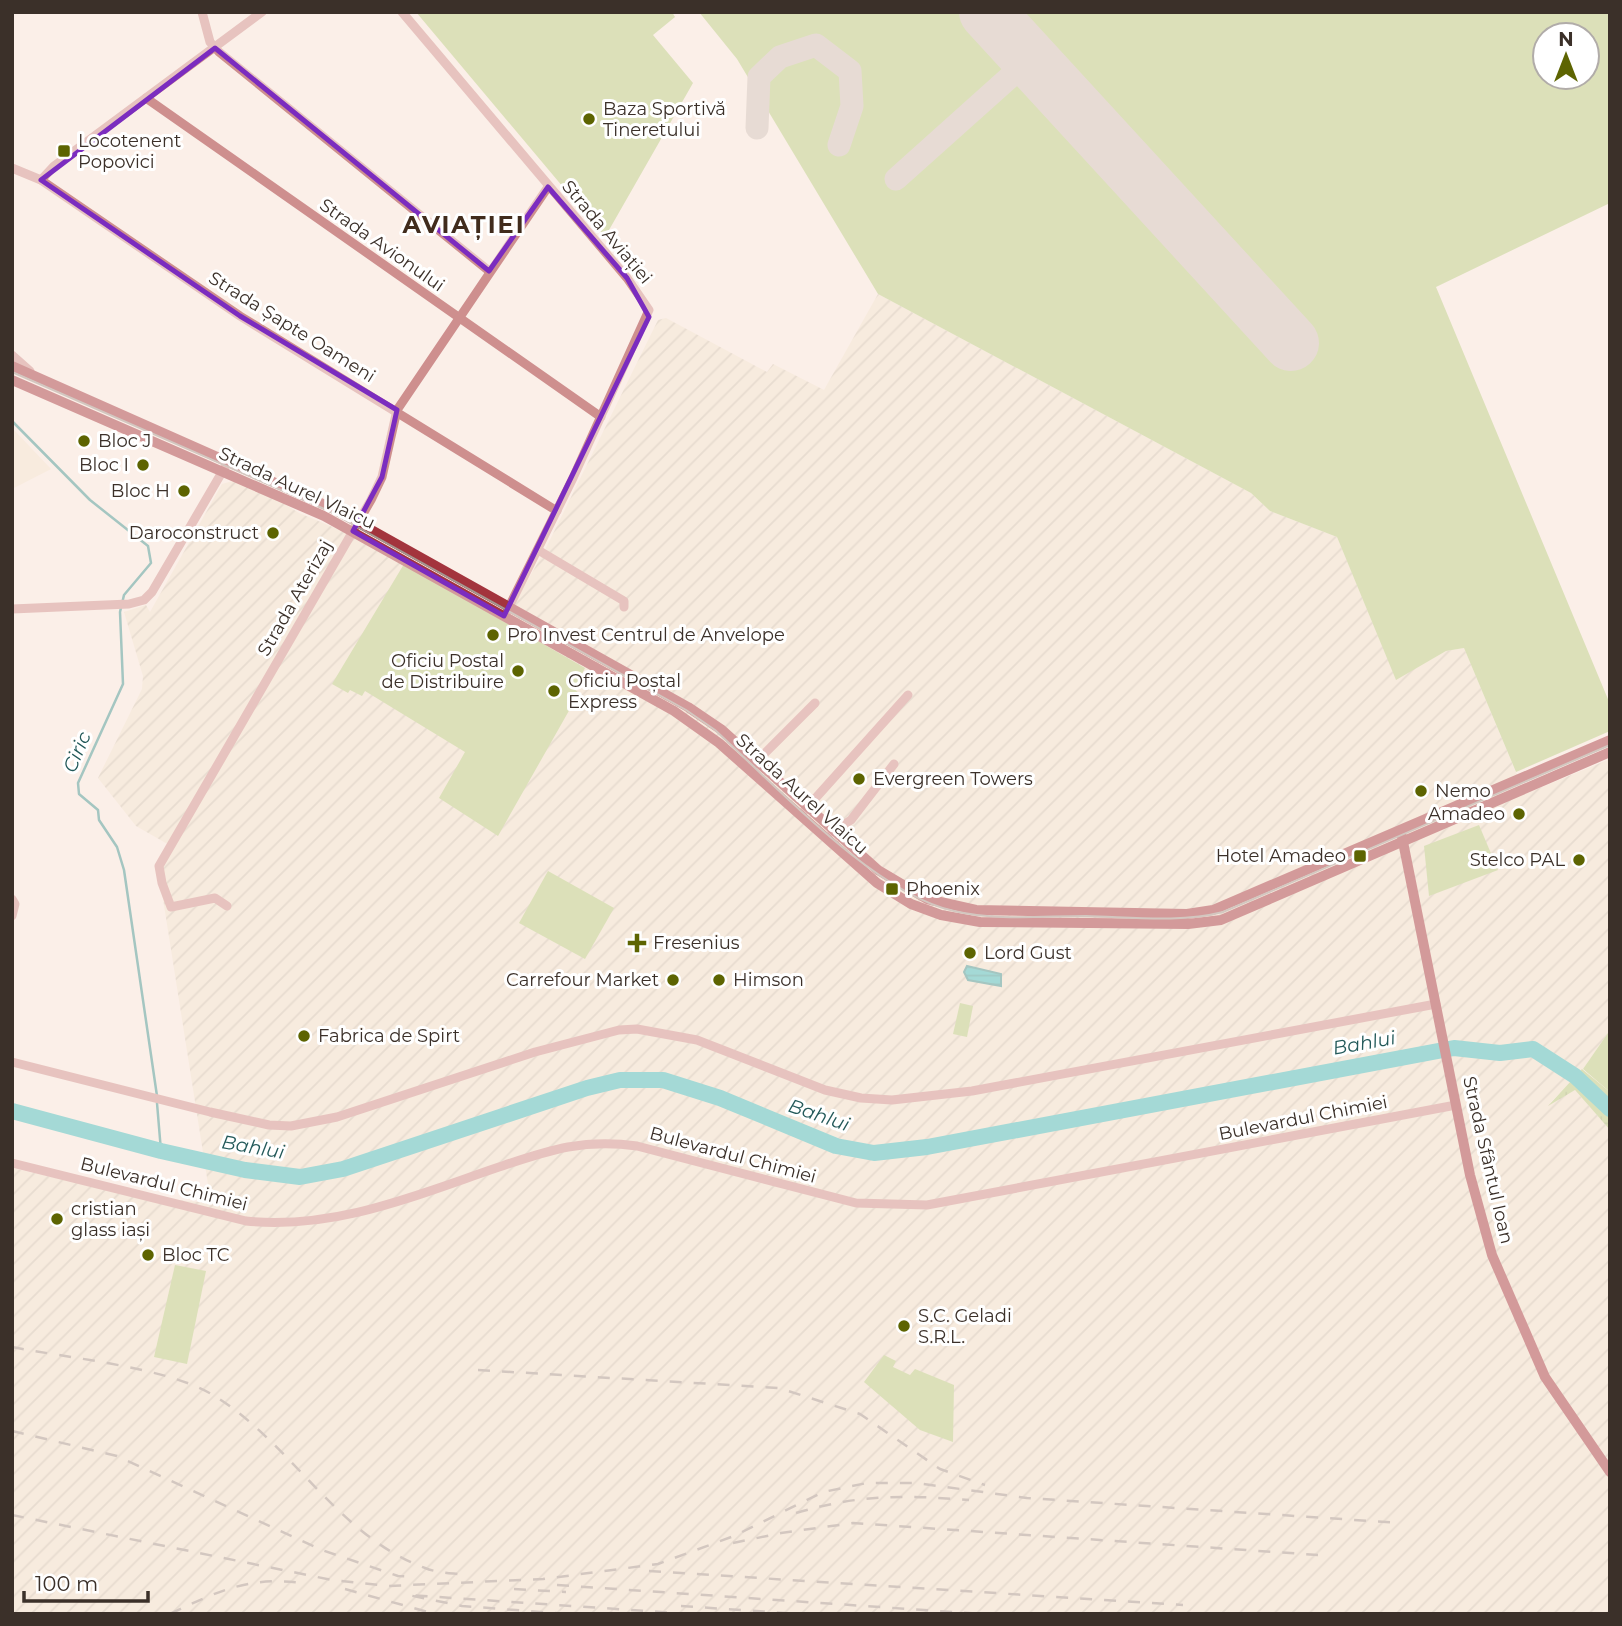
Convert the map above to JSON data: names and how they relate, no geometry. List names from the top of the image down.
{
  "streets": {
    "main road": ["Strada Aurel Vlaicu", "Strada Sfântul Ioan"],
    "street": [
      "Strada Aviației",
      "Strada Avionului",
      "Strada Șapte Oameni",
      "Strada Aterizaj",
      "Bulevardul Chimiei"
    ]
  },
  "crossings": [
    ["Strada Aviației", "Strada Avionului"],
    ["Strada Aviației", "Strada Șapte Oameni"],
    ["Strada Aviației", "Strada Aurel Vlaicu"],
    ["Strada Aviației", "Strada Aterizaj"],
    ["Strada Avionului", "Strada Aterizaj"],
    ["Strada Șapte Oameni", "Strada Aterizaj"],
    ["Strada Aurel Vlaicu", "Strada Aterizaj"],
    ["Strada Aurel Vlaicu", "Strada Sfântul Ioan"],
    ["Bulevardul Chimiei", "Strada Sfântul Ioan"]
  ],
  "districts": ["AVIAȚIEI"],
  "water": ["Ciric", "Bahlui"],
  "places": {
    "other": [
      "Baza Sportivă Tineretului",
      "Bloc J",
      "Bloc I",
      "Bloc H",
      "Daroconstruct",
      "Pro Invest Centrul de Anvelope",
      "Oficiu Postal de Distribuire",
      "Oficiu Poștal Express",
      "Evergreen Towers",
      "Nemo",
      "Amadeo",
      "Stelco PAL",
      "Lord Gust",
      "Carrefour Market",
      "Himson",
      "Fabrica de Spirt",
      "cristian glass iași",
      "Bloc TC",
      "S.C. Geladi S.R.L."
    ],
    "transit": ["Locotenent Popovici", "Hotel Amadeo", "Phoenix"],
    "health": ["Fresenius"]
  },
  "scale_bar": "100 m",
  "north": "top"
}
